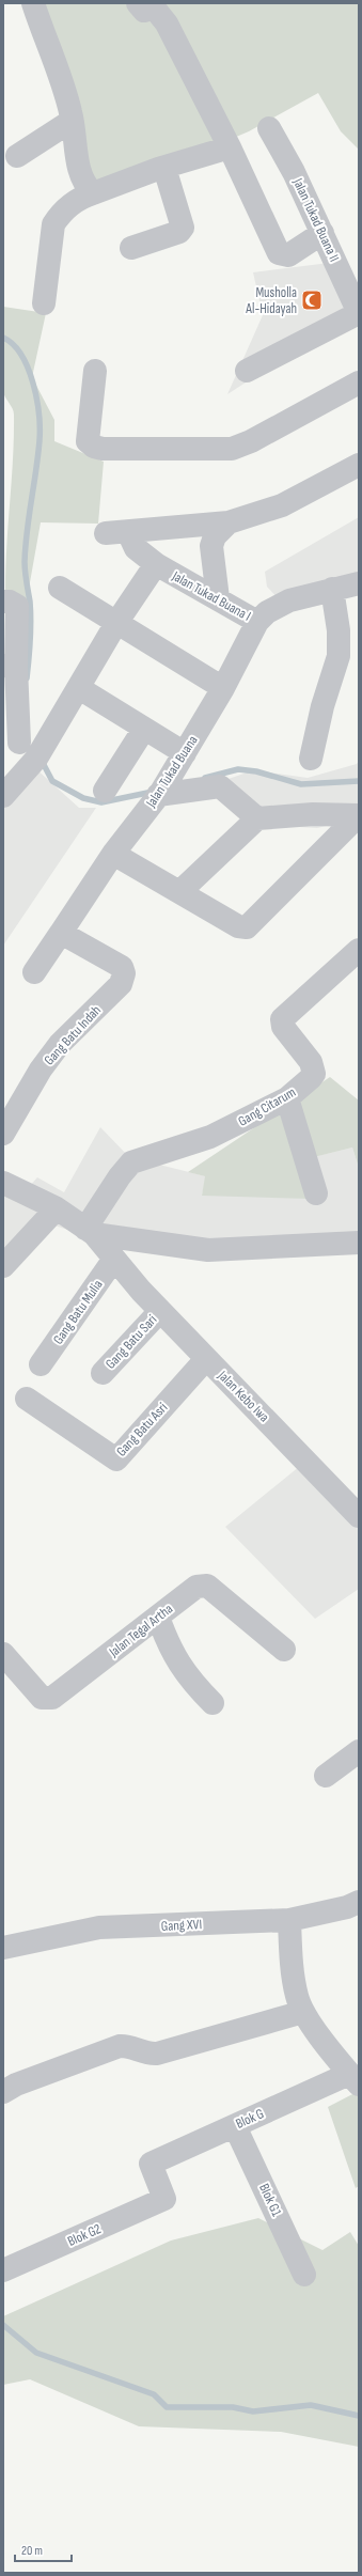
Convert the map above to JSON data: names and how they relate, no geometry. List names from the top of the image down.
{
  "streets": {
    "street": [
      "Jalan Tukad Buana II",
      "Jalan Tukad Buana I",
      "Jalan Tukad Buana",
      "Gang Batu Indah",
      "Gang Citarum",
      "Gang Batu Mulia",
      "Gang Batu Sari",
      "Jalan Kebo Iwa",
      "Gang Batu Asri",
      "Jalan Tegal Artha",
      "Gang XVI",
      "Blok G",
      "Blok G1",
      "Blok G2"
    ]
  },
  "crossings": [
    ["Jalan Tukad Buana I", "Jalan Tukad Buana"],
    ["Jalan Tukad Buana", "Gang Batu Indah"],
    ["Gang Citarum", "Jalan Kebo Iwa"],
    ["Gang Batu Mulia", "Jalan Kebo Iwa"],
    ["Gang Batu Sari", "Jalan Kebo Iwa"],
    ["Jalan Kebo Iwa", "Gang Batu Asri"],
    ["Blok G", "Blok G1"],
    ["Blok G", "Blok G2"]
  ],
  "places": {
    "mosque": ["Musholla Al-Hidayah"]
  },
  "scale_bar": "20 m"
}
